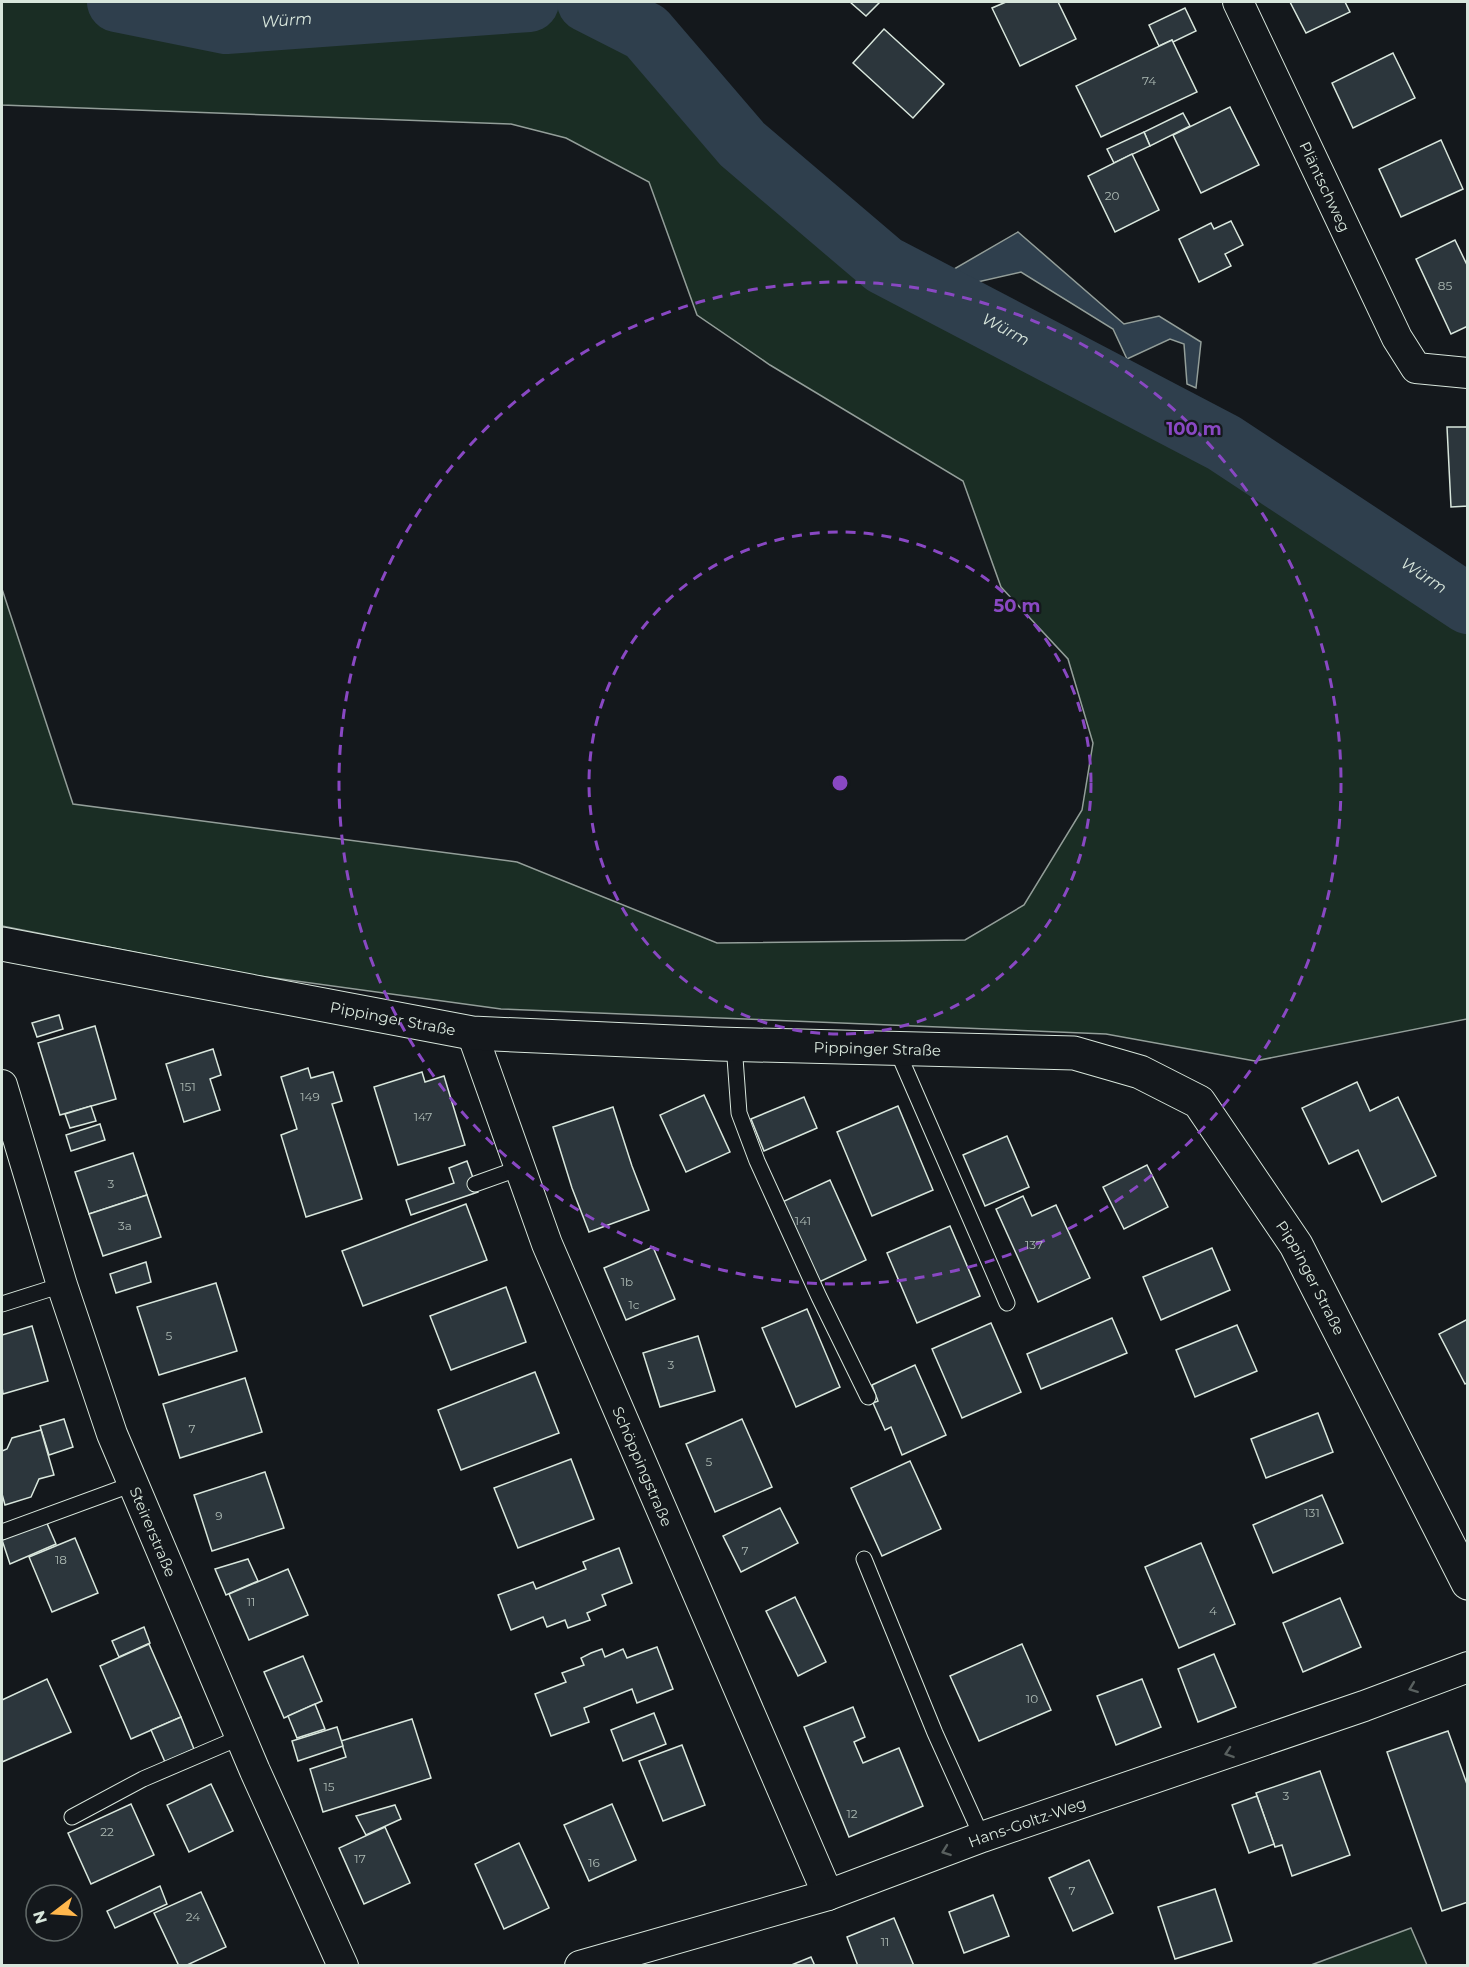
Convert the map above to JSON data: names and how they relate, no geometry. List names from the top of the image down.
{
  "streets": {
    "main road": ["Pippinger Straße"],
    "street": [
      "Pläntschweg",
      "Schöppingstraße",
      "Steirerstraße",
      "Hans-Goltz-Weg"
    ]
  },
  "crossings": [
    ["Pippinger Straße", "Schöppingstraße"],
    ["Schöppingstraße", "Hans-Goltz-Weg"]
  ],
  "one_way": ["Hans-Goltz-Weg"],
  "water": ["Würm"],
  "house_numbers": [
    "74",
    "20",
    "85",
    "151",
    "149",
    "147",
    "3",
    "141",
    "3a",
    "137",
    "1b",
    "1c",
    "5",
    "3",
    "7",
    "5",
    "131",
    "9",
    "7",
    "18",
    "11",
    "4",
    "10",
    "15",
    "3",
    "12",
    "22",
    "17",
    "16",
    "7",
    "24",
    "11"
  ],
  "north": "left",
  "rings": ["100 m", "50 m"]
}
